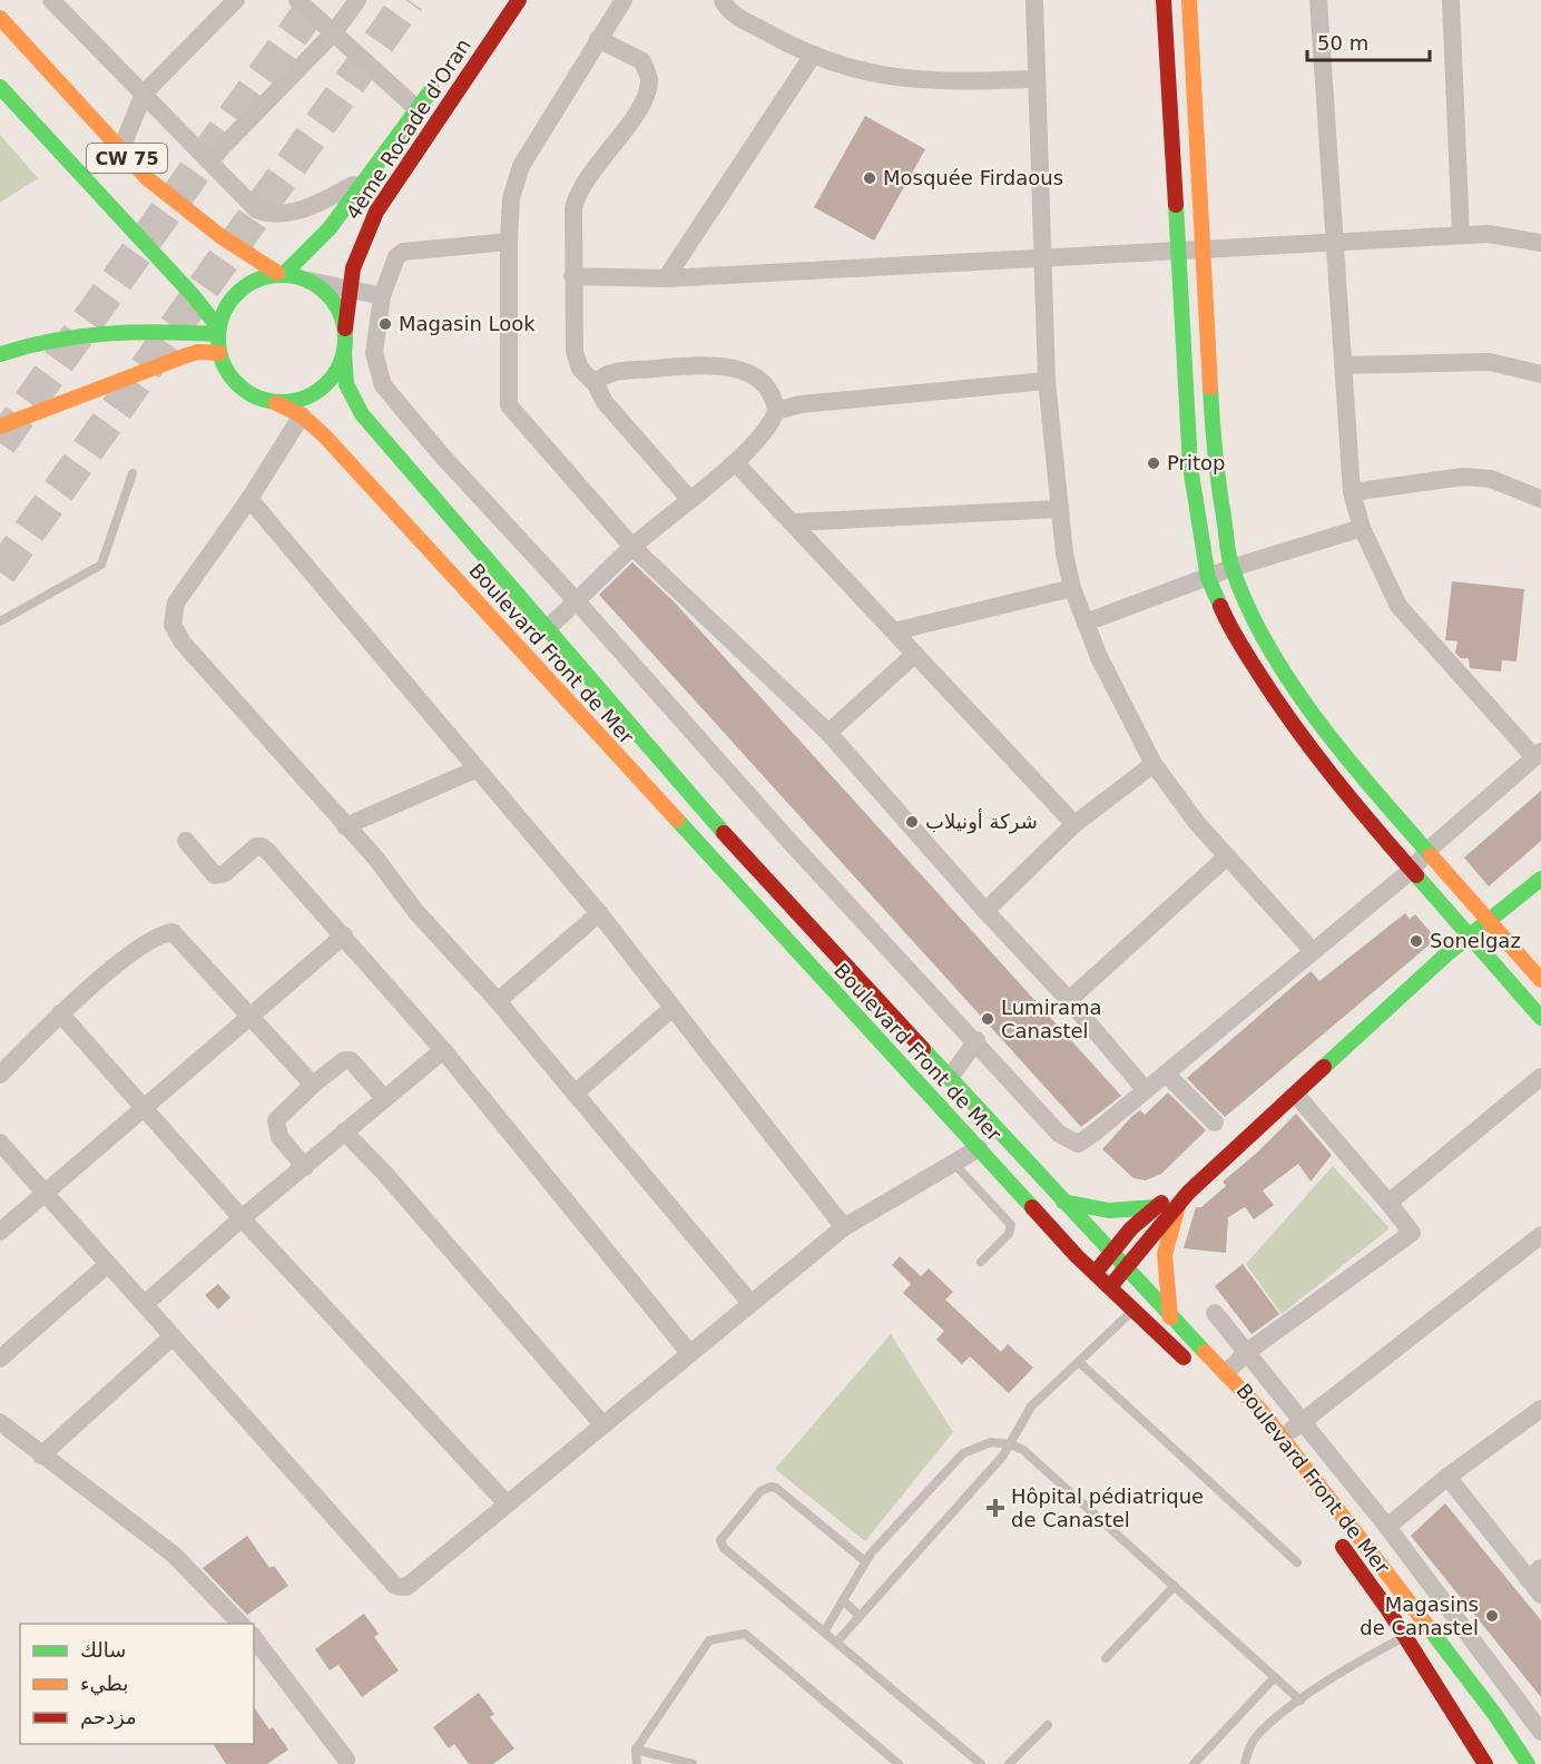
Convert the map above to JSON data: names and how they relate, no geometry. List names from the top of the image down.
{
  "streets": {
    "main road": ["4ème Rocade d'Oran", "CW 75", "Boulevard Front de Mer"]
  },
  "crossings": [
    ["4ème Rocade d'Oran", "CW 75"],
    ["4ème Rocade d'Oran", "Boulevard Front de Mer"],
    ["CW 75", "Boulevard Front de Mer"]
  ],
  "places": {
    "other": [
      "Mosquée Firdaous",
      "Magasin Look",
      "Pritop",
      "شركة أونيلاب",
      "Sonelgaz",
      "Lumirama Canastel",
      "Magasins de Canastel"
    ],
    "health": ["Hôpital pédiatrique de Canastel"]
  },
  "legend": ["سالك", "بطيء", "مزدحم"],
  "scale_bar": "50 m"
}
